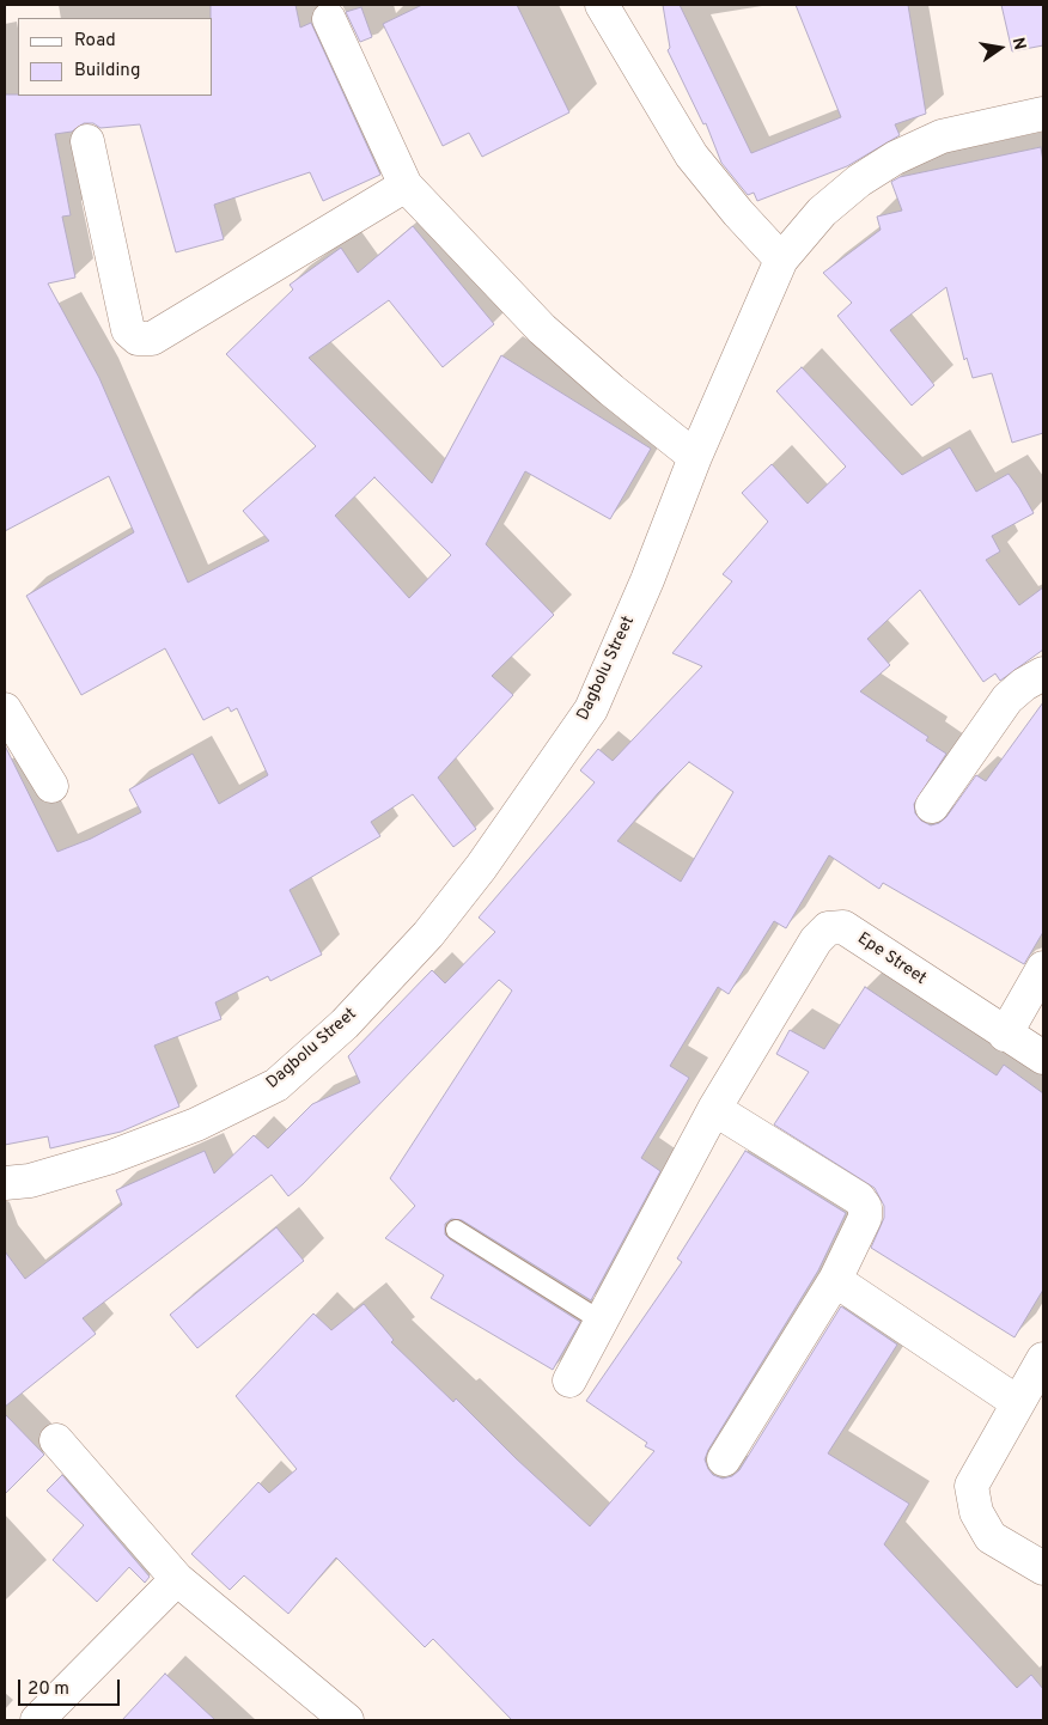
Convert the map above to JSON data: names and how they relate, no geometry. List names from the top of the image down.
{
  "streets": {
    "street": ["Dagbolu Street", "Epe Street"]
  },
  "legend": ["Road", "Building"],
  "scale_bar": "20 m",
  "north": "right"
}
